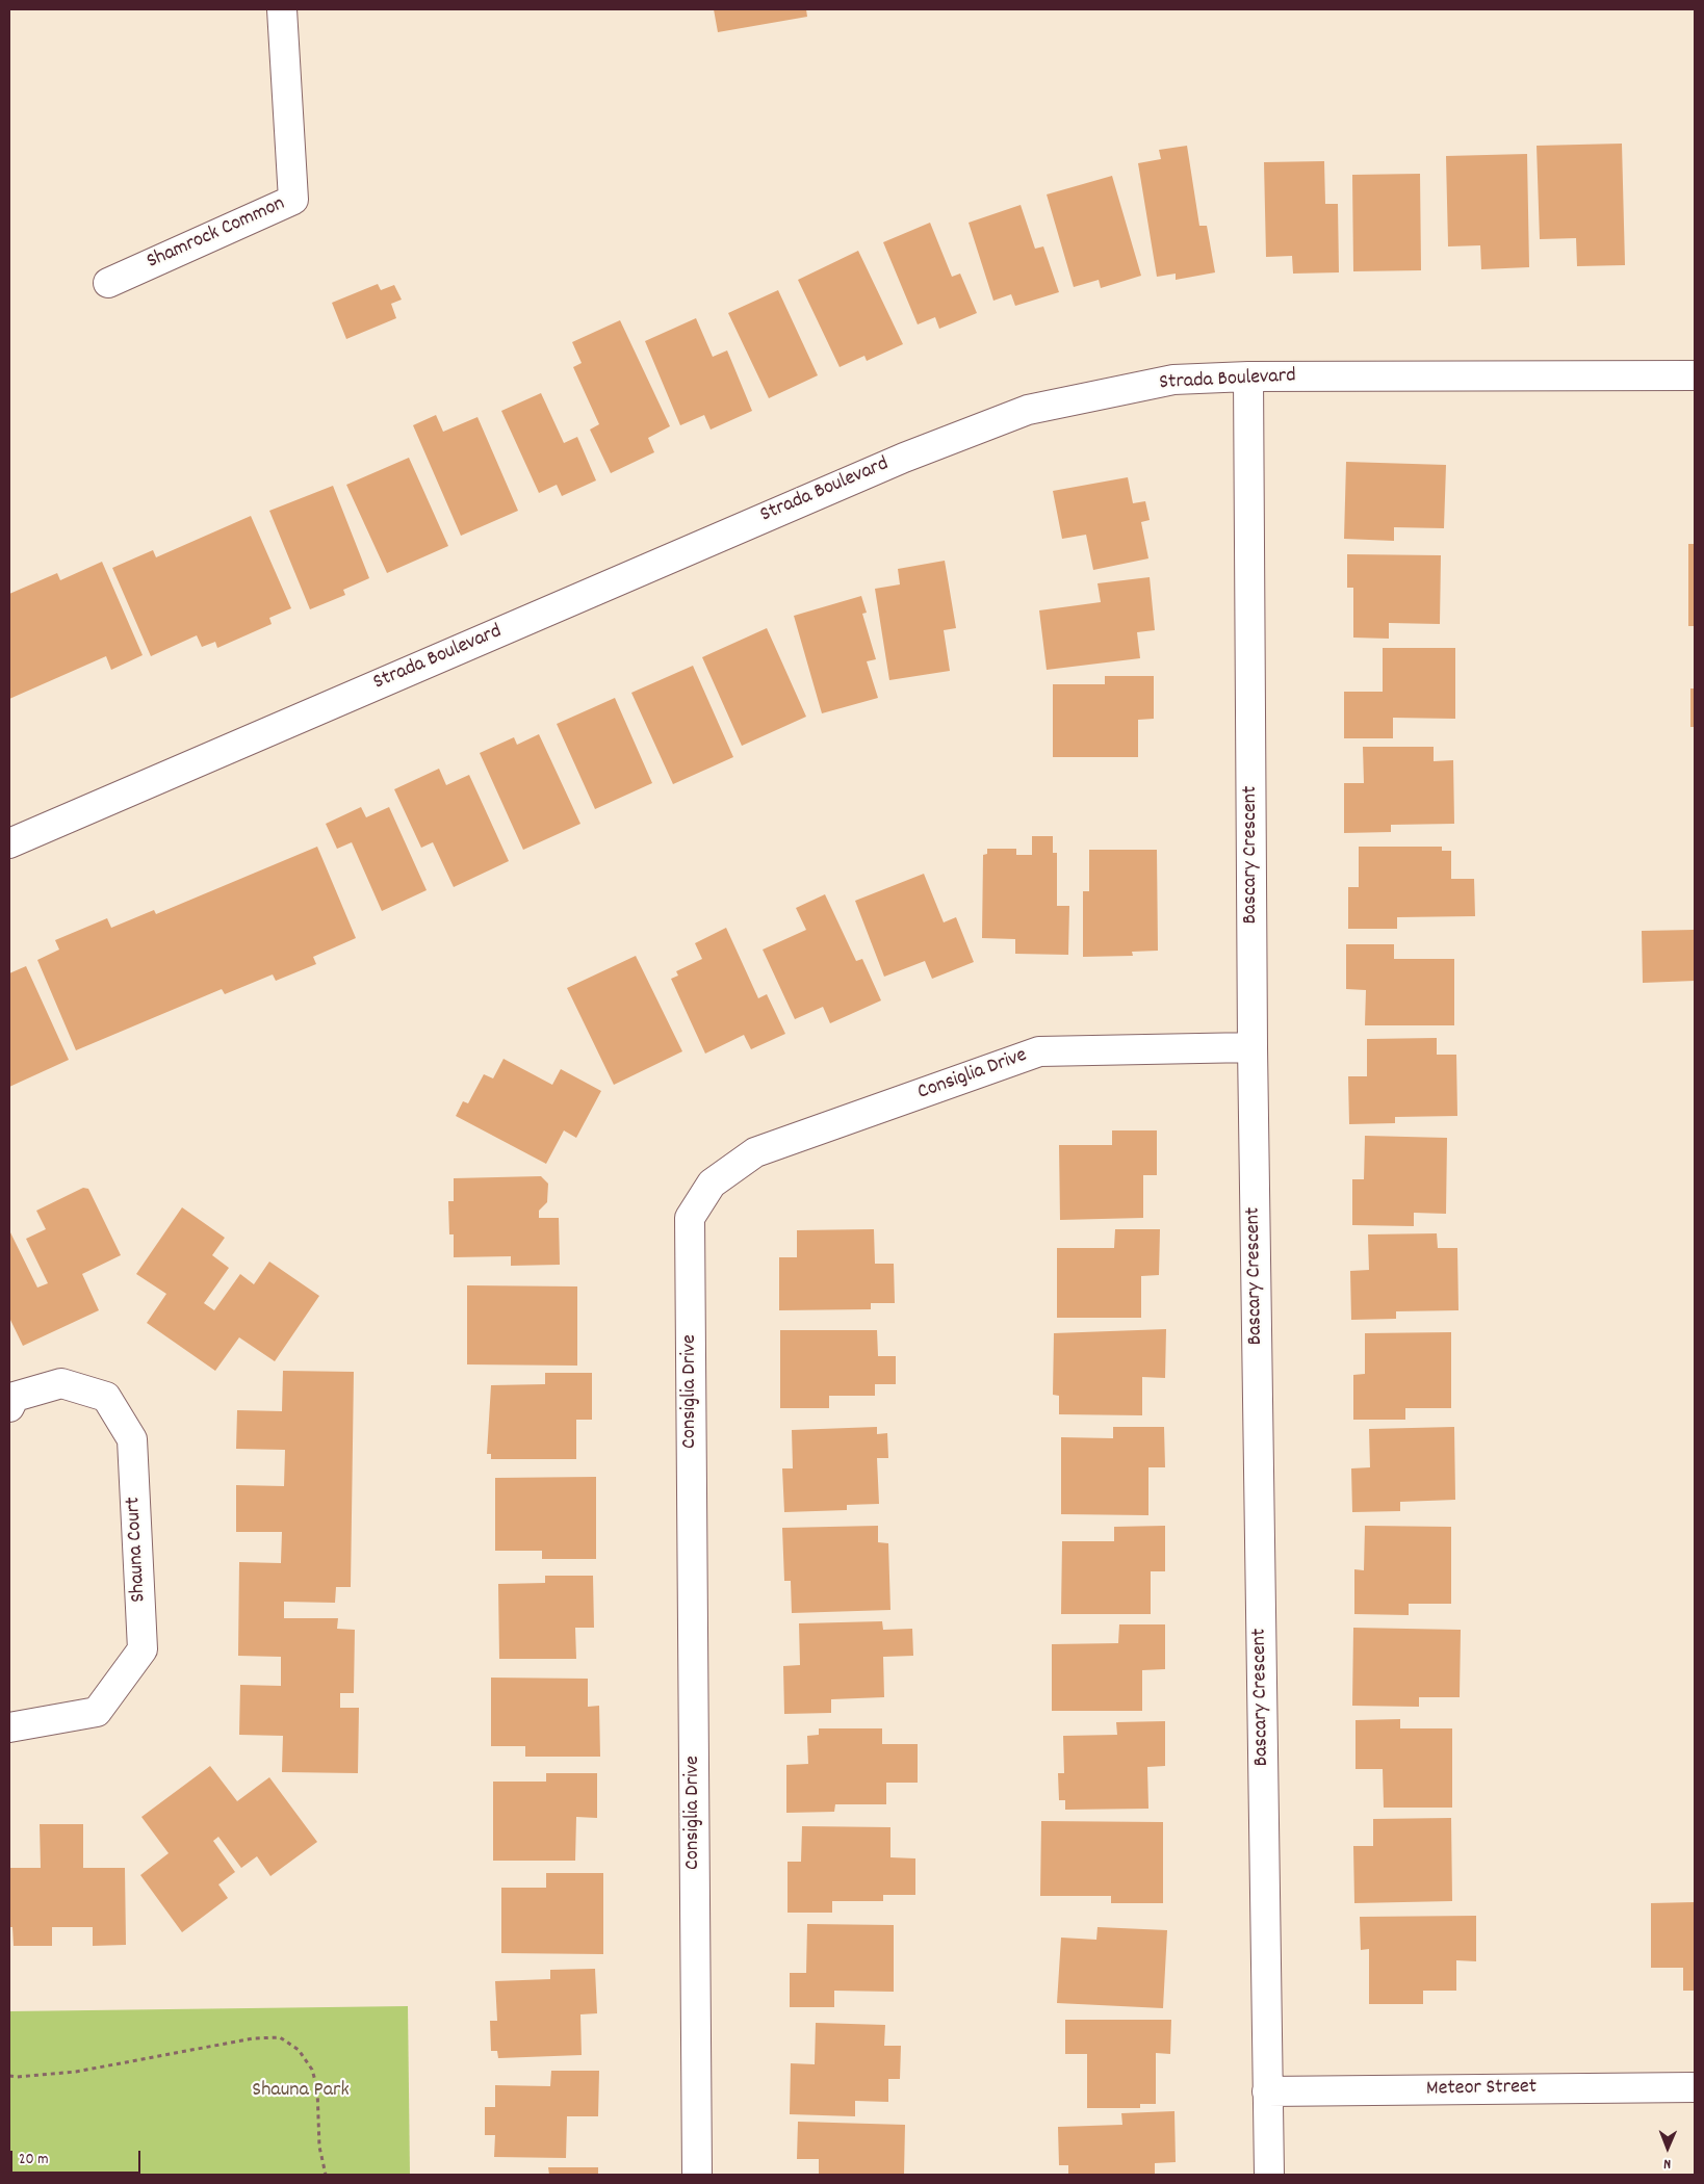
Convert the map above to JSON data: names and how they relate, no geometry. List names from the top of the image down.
{
  "streets": {
    "street": [
      "Shamrock Common",
      "Strada Boulevard",
      "Bascary Crescent",
      "Consiglia Drive",
      "Shauna Court",
      "Meteor Street"
    ]
  },
  "crossings": [
    ["Strada Boulevard", "Bascary Crescent"],
    ["Bascary Crescent", "Consiglia Drive"],
    ["Bascary Crescent", "Meteor Street"]
  ],
  "parks": ["Shauna Park"],
  "scale_bar": "20 m",
  "north": "bottom"
}
